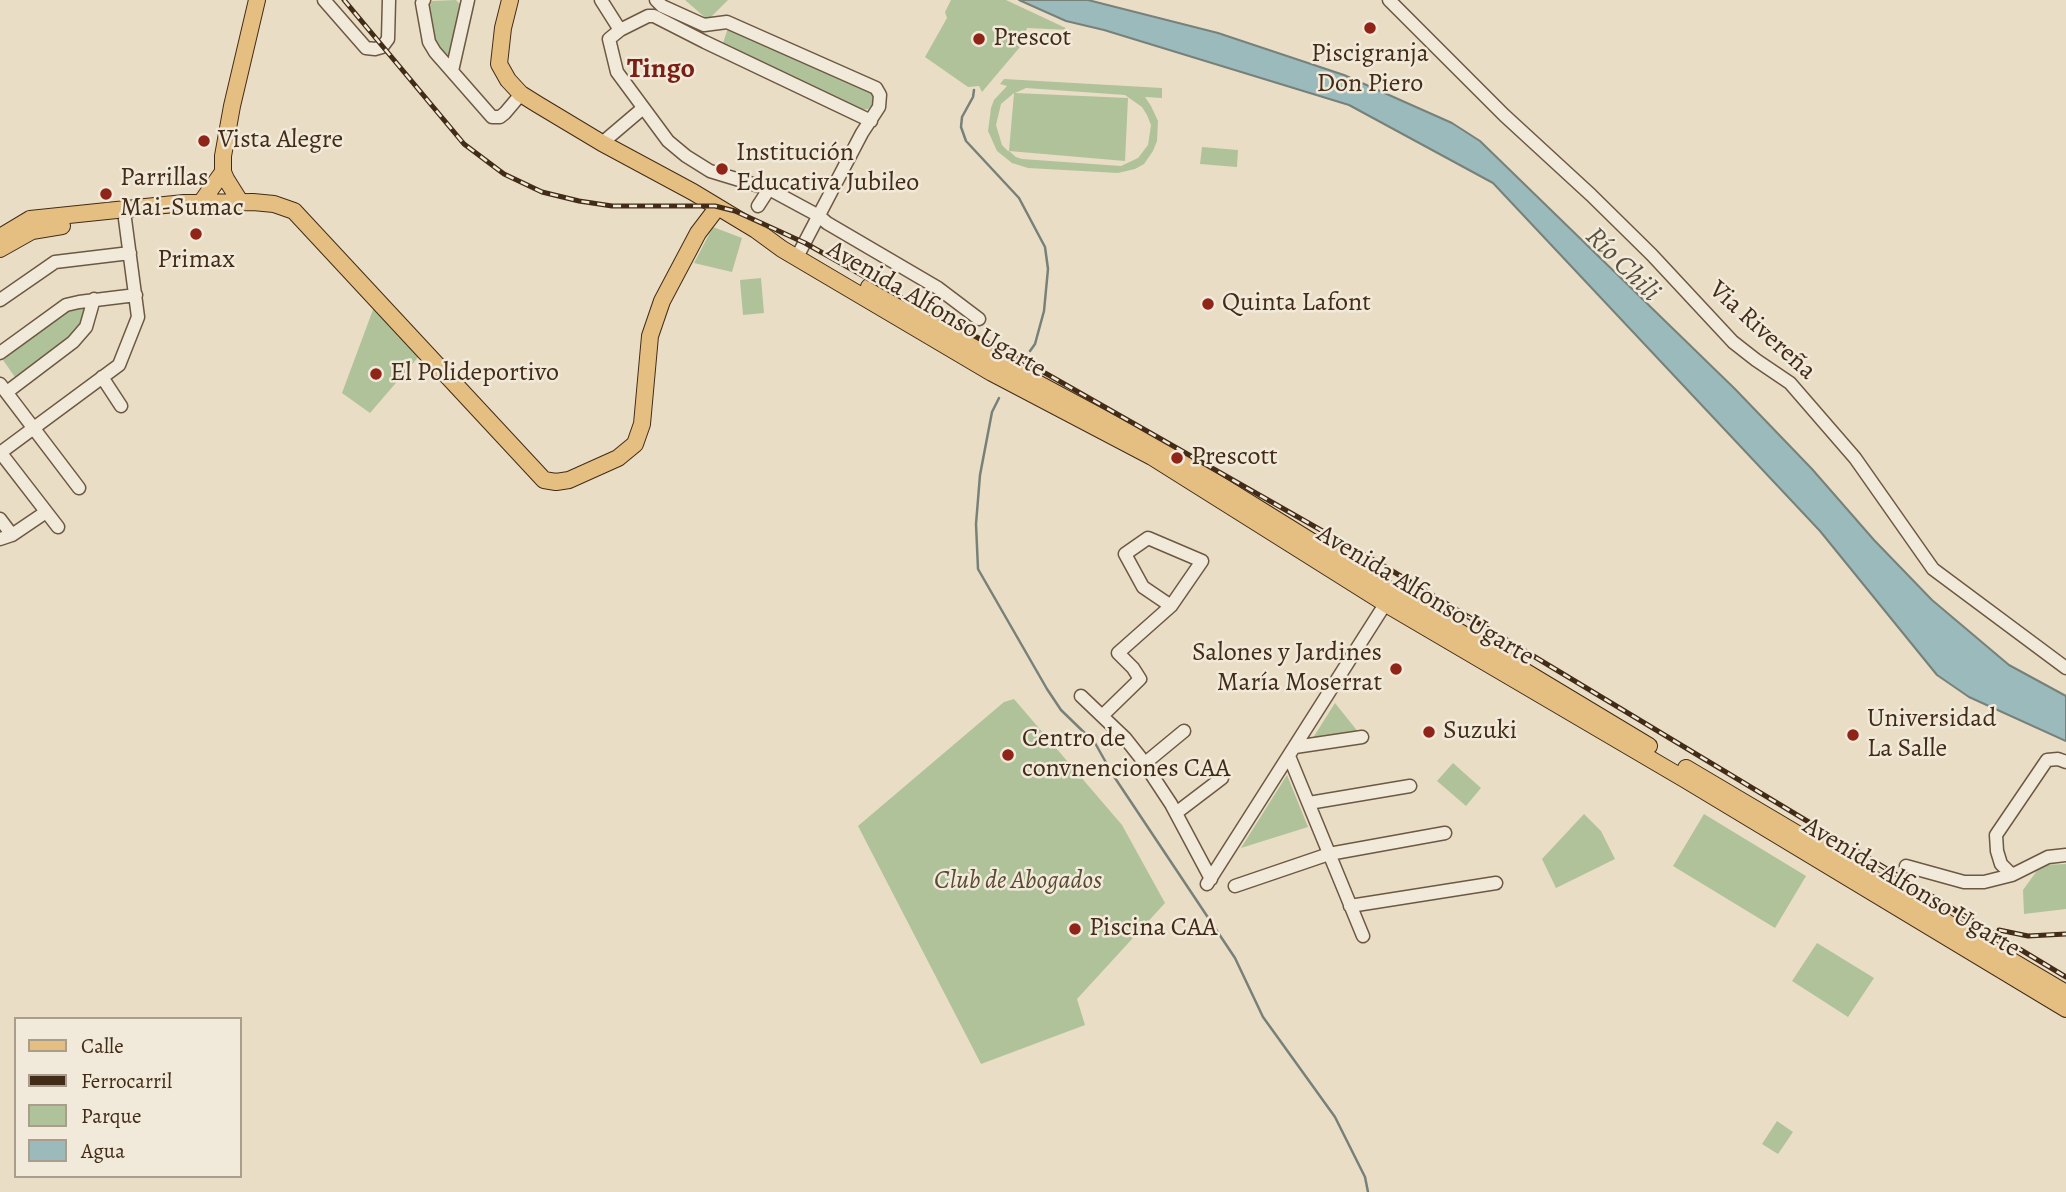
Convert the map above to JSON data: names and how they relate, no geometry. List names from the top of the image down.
{
  "streets": {
    "main road": ["Avenida Alfonso Ugarte"],
    "street": ["Via Rivereña"]
  },
  "districts": ["Tingo"],
  "water": ["Río Chili"],
  "parks": ["Club de Abogados"],
  "places": [
    "Piscigranja Don Piero",
    "Prescot",
    "Vista Alegre",
    "Institución Educativa Jubileo",
    "Parrillas Mai-Sumac",
    "Primax",
    "Quinta Lafont",
    "El Polideportivo",
    "Prescott",
    "Salones y Jardines María Moserrat",
    "Suzuki",
    "Universidad La Salle",
    "Centro de convnenciones CAA",
    "Piscina CAA"
  ],
  "legend": [
    "Calle",
    "Ferrocarril",
    "Parque",
    "Agua"
  ]
}
